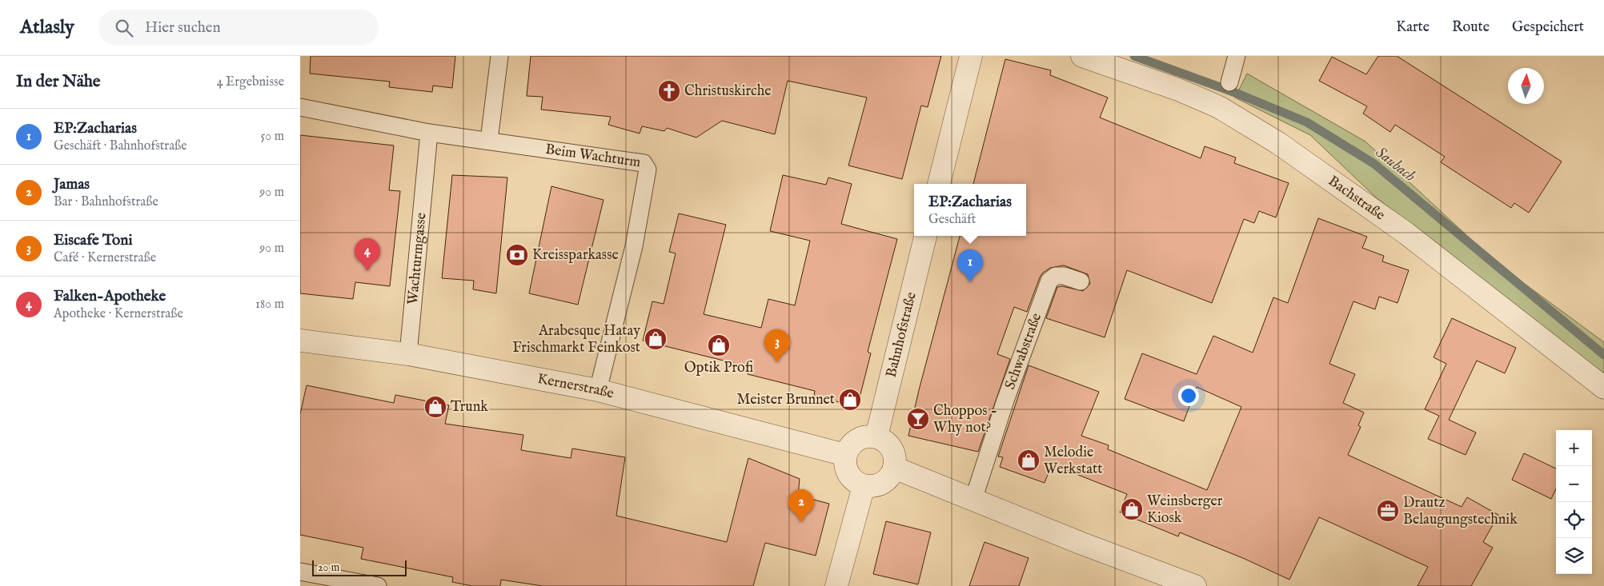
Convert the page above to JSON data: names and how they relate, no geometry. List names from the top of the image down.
{
  "streets": {
    "street": ["Bachstraße", "Bahnhofstraße", "Kernerstraße"],
    "lane": ["Beim Wachturm", "Wachturmgasse", "Schwabstraße"]
  },
  "crossings": [
    ["Beim Wachturm", "Kernerstraße"],
    ["Wachturmgasse", "Kernerstraße"],
    ["Bahnhofstraße", "Kernerstraße"]
  ],
  "water": ["Saubach"],
  "places": {
    "church": ["Christuskirche"],
    "bank": ["Kreissparkasse"],
    "shop": [
      "Arabesque Hatay Frischmarkt Feinkost",
      "Optik Profi",
      "Meister Brunnet",
      "Trunk",
      "Melodie Werkstatt",
      "Weinsberger Kiosk"
    ],
    "bar": ["Choppos - Why not?"],
    "office": ["Drautz Belaugungstechnik"]
  },
  "scale_bar": "20 m",
  "north": "top",
  "page": {
    "header": "Atlasly",
    "search": "Hier suchen",
    "nav": ["Karte", "Route", "Gespeichert"],
    "heading": ["In der Nähe", "4 Ergebnisse"],
    "list": [
      {
        "mark": "1",
        "name": "EP:Zacharias",
        "note": "Geschäft · Bahnhofstraße",
        "value": "50 m"
      },
      {
        "mark": "2",
        "name": "Jamas",
        "note": "Bar · Bahnhofstraße",
        "value": "90 m"
      },
      {
        "mark": "3",
        "name": "Eiscafe Toni",
        "note": "Café · Kernerstraße",
        "value": "90 m"
      },
      {
        "mark": "4",
        "name": "Falken-Apotheke",
        "note": "Apotheke · Kernerstraße",
        "value": "180 m"
      }
    ],
    "popup": ["EP:Zacharias", "Geschäft"],
    "pins": [
      "4",
      "1",
      "3",
      "2"
    ],
    "map_buttons": ["+", "−"],
    "scale": "20 m"
  }
}
